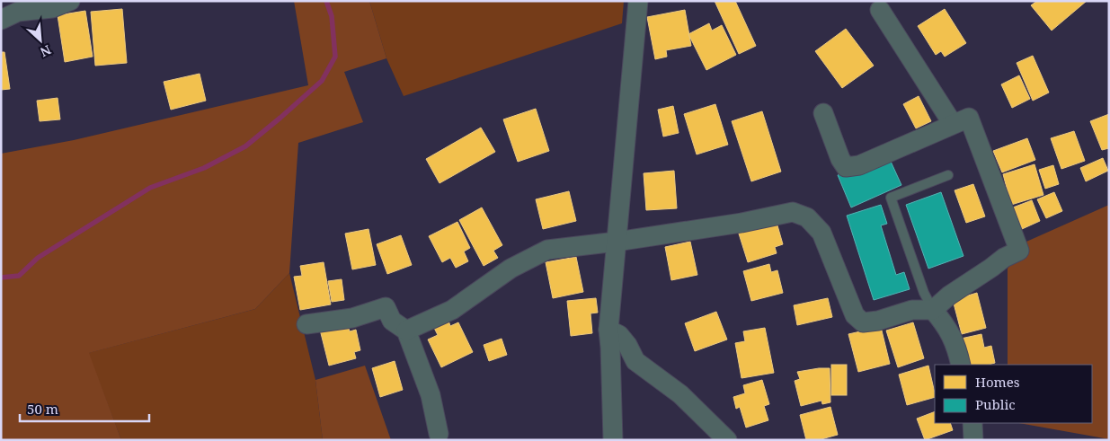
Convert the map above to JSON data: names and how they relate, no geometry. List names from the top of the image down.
{
  "legend": ["Homes", "Public"],
  "scale_bar": "50 m",
  "north": "bottom right"
}
